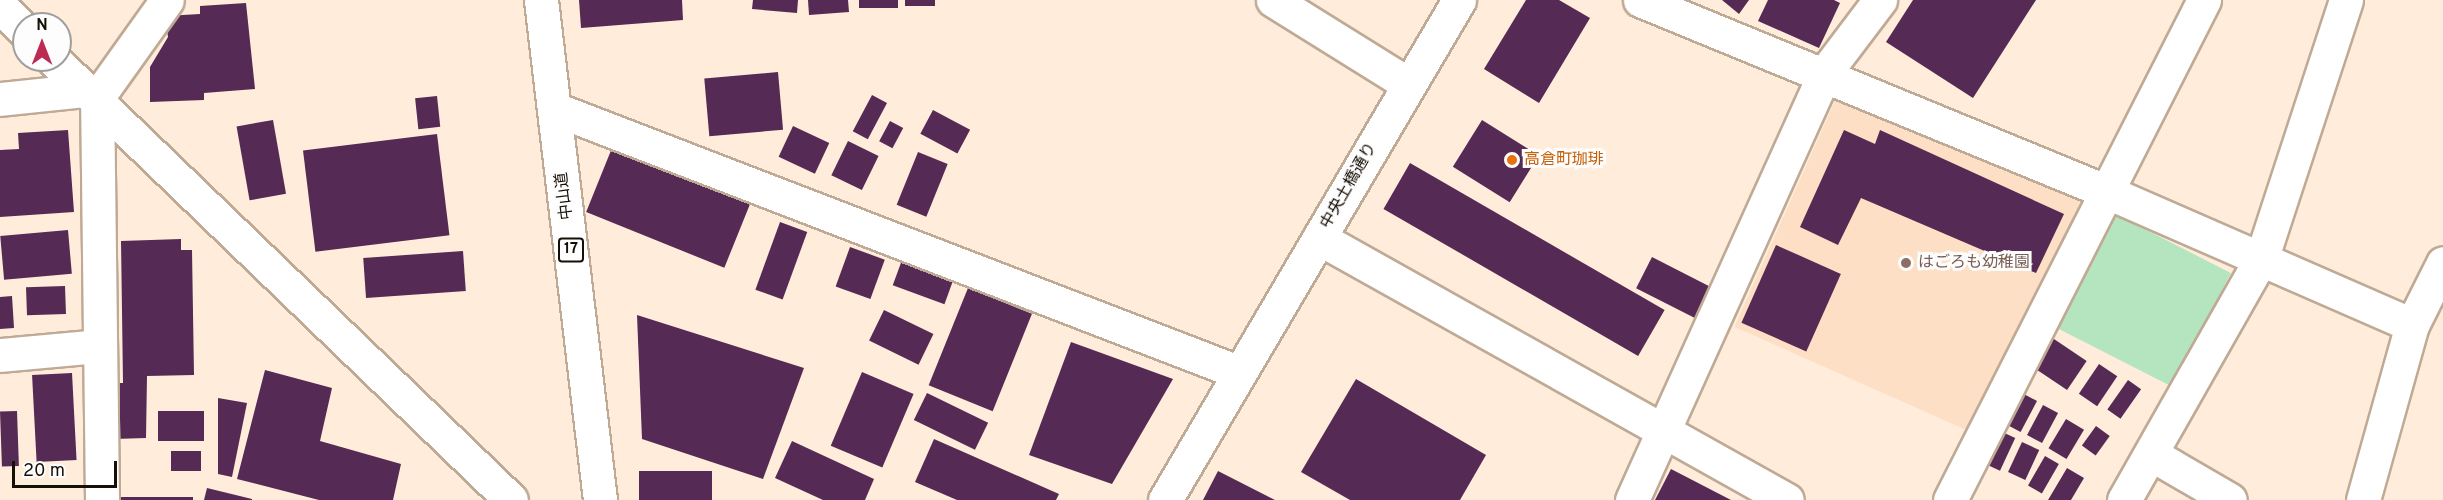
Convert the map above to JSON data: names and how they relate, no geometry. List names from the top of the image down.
{
  "streets": {
    "main road": ["中央土橋通り", "中山道", "17"]
  },
  "places": ["高倉町珈琲", "はごろも幼稚園"],
  "scale_bar": "20 m",
  "north": "top"
}
